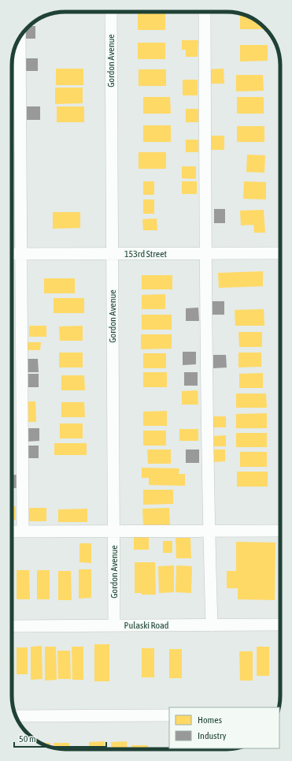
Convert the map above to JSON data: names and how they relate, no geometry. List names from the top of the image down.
{
  "streets": {
    "street": ["Gordon Avenue", "153rd Street", "Pulaski Road"]
  },
  "crossings": [
    ["Gordon Avenue", "153rd Street"],
    ["Gordon Avenue", "Pulaski Road"]
  ],
  "legend": ["Homes", "Industry"],
  "scale_bar": "50 m"
}
